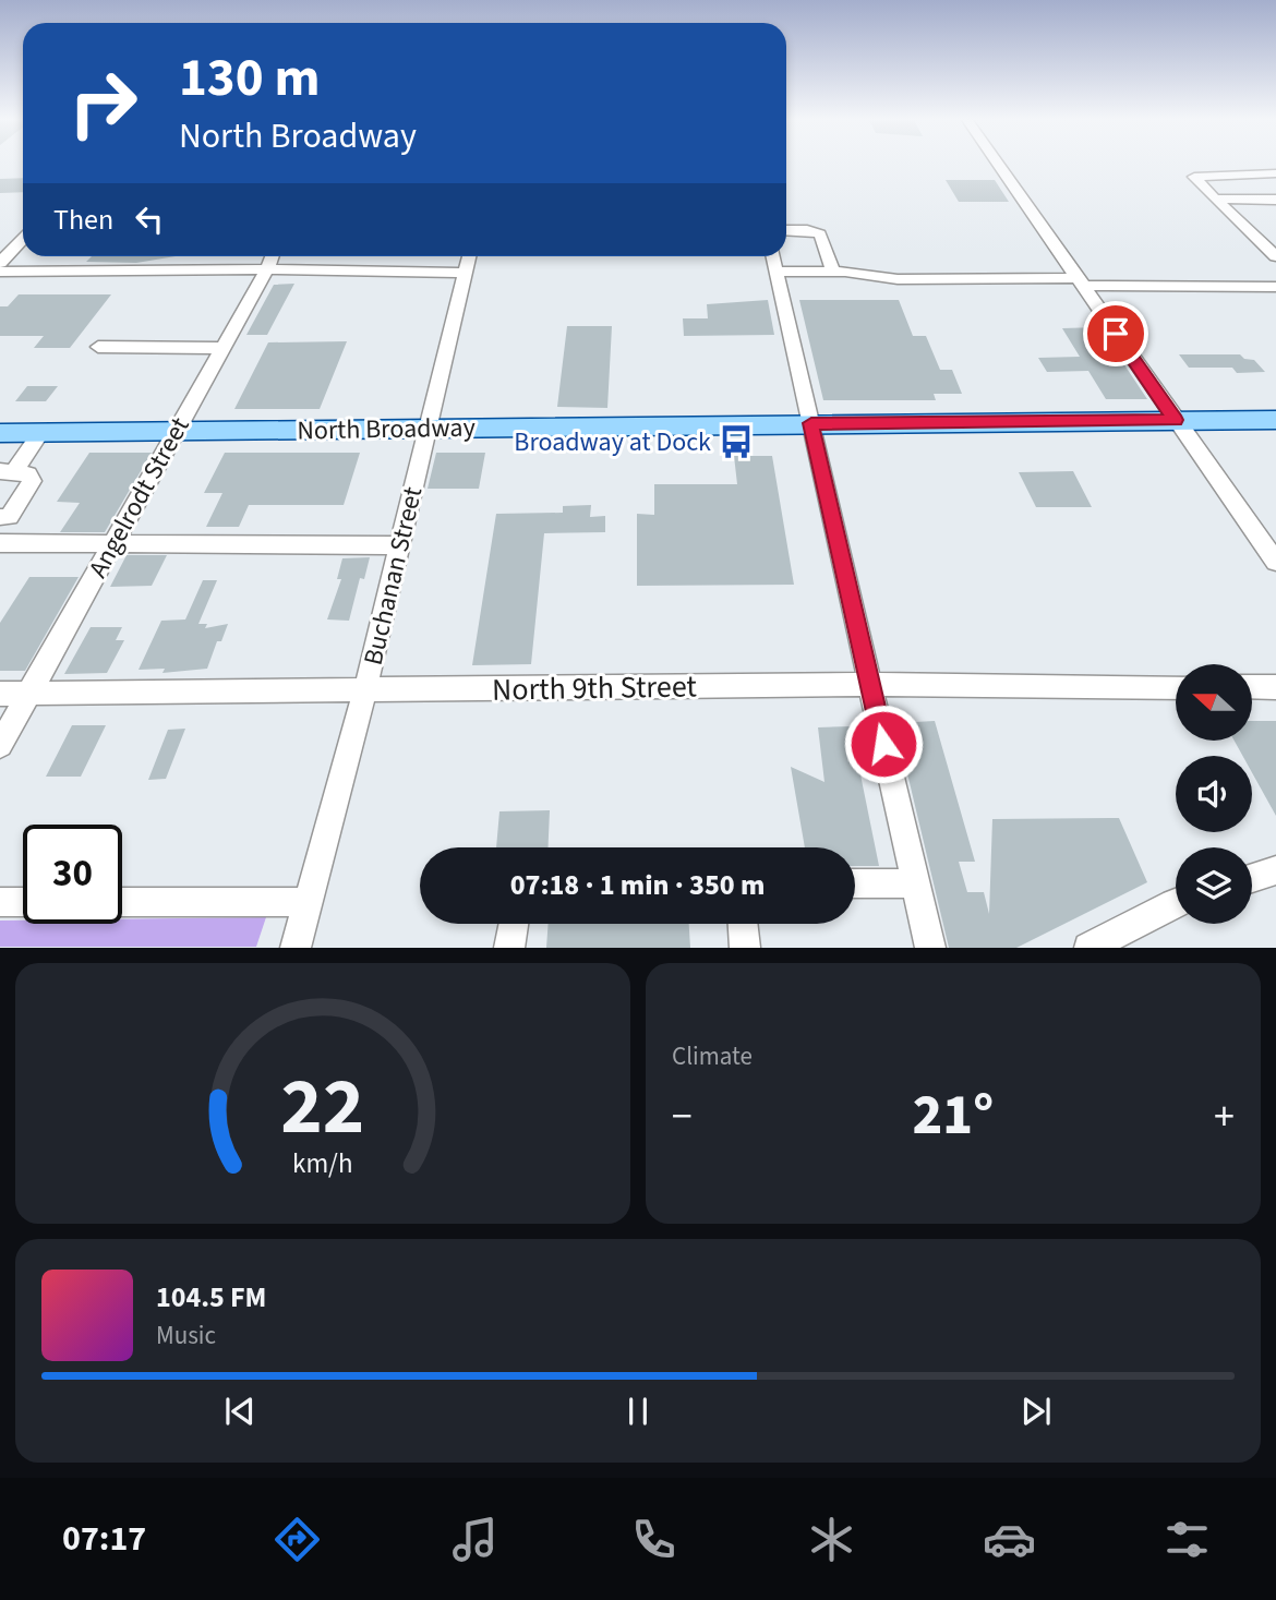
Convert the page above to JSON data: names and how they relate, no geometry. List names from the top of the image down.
{
  "streets": {
    "main road": ["North Broadway"],
    "street": ["Angelrodt Street", "Buchanan Street", "North 9th Street"]
  },
  "crossings": [
    ["North Broadway", "Angelrodt Street"],
    ["North Broadway", "Buchanan Street"],
    ["Angelrodt Street", "North 9th Street"],
    ["Buchanan Street", "North 9th Street"]
  ],
  "places": {
    "bus stop": ["Broadway at Dock"]
  },
  "north": "left",
  "page": {
    "turn": ["130 m", "North Broadway"],
    "then": "Then",
    "limit": "30",
    "trip": "07:18 · 1 min · 350 m",
    "tile": "Climate",
    "heat": ["−", "21°", "+"],
    "song": ["104.5 FM", "Music"],
    "tabs": "07:17",
    "gauge": ["22", "km/h"]
  }
}
